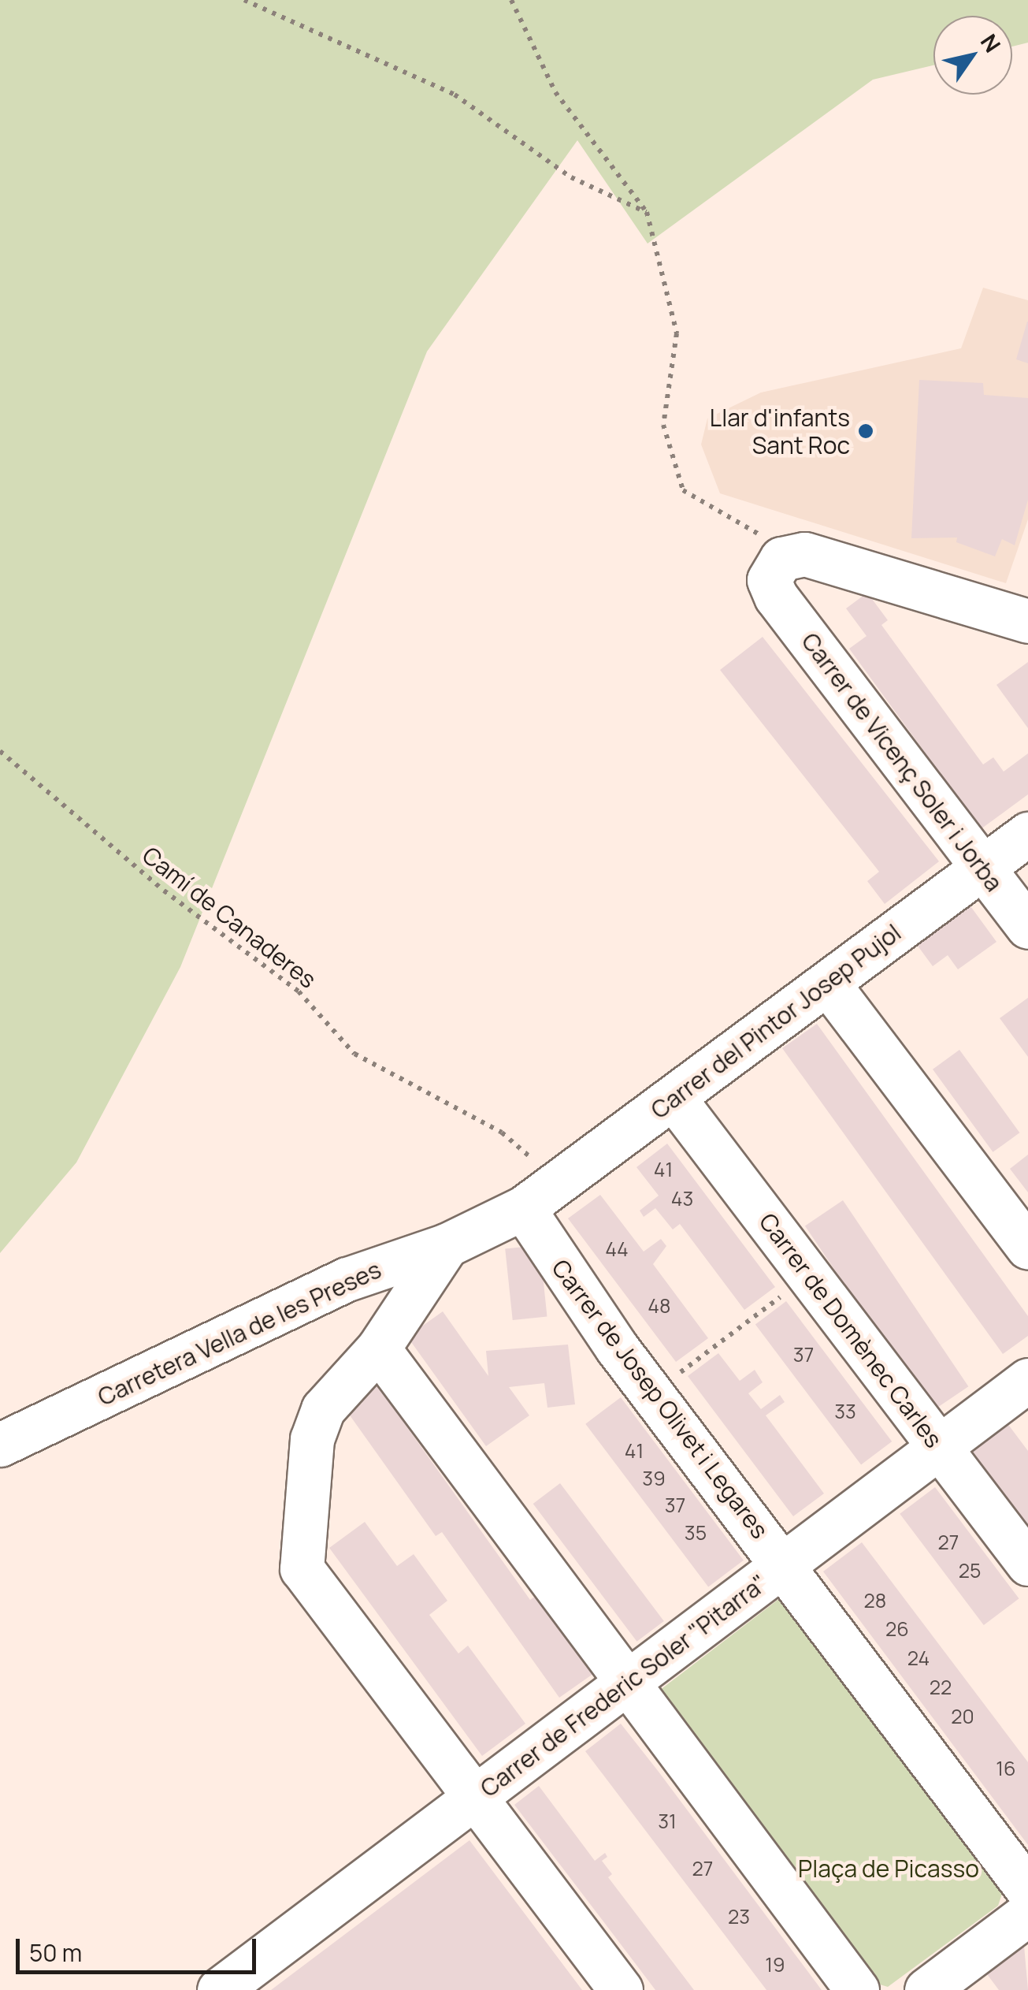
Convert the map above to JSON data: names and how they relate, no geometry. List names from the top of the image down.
{
  "streets": {
    "street": [
      "Carrer de Vicenç Soler i Jorba",
      "Carrer del Pintor Josep Pujol",
      "Carrer de Domènec Carles",
      "Carretera Vella de les Preses",
      "Carrer de Josep Olivet i Legares",
      "Carrer de Frederic Soler \"Pitarra\""
    ],
    "path": ["Camí de Canaderes"]
  },
  "crossings": [
    ["Carrer de Vicenç Soler i Jorba", "Carrer del Pintor Josep Pujol"],
    ["Camí de Canaderes", "Carrer del Pintor Josep Pujol"],
    ["Camí de Canaderes", "Carretera Vella de les Preses"],
    ["Camí de Canaderes", "Carrer de Josep Olivet i Legares"],
    ["Carrer del Pintor Josep Pujol", "Carrer de Domènec Carles"],
    ["Carrer del Pintor Josep Pujol", "Carretera Vella de les Preses"],
    ["Carrer del Pintor Josep Pujol", "Carrer de Josep Olivet i Legares"],
    ["Carrer de Domènec Carles", "Carrer de Frederic Soler \"Pitarra\""],
    ["Carretera Vella de les Preses", "Carrer de Josep Olivet i Legares"],
    ["Carrer de Josep Olivet i Legares", "Carrer de Frederic Soler \"Pitarra\""]
  ],
  "parks": ["Plaça de Picasso"],
  "places": ["Llar d'infants Sant Roc"],
  "house_numbers": [
    "41",
    "43",
    "44",
    "48",
    "37",
    "33",
    "41",
    "39",
    "37",
    "35",
    "27",
    "25",
    "28",
    "26",
    "24",
    "22",
    "20",
    "16",
    "31",
    "27",
    "23",
    "19"
  ],
  "scale_bar": "50 m",
  "north": "top right"
}
